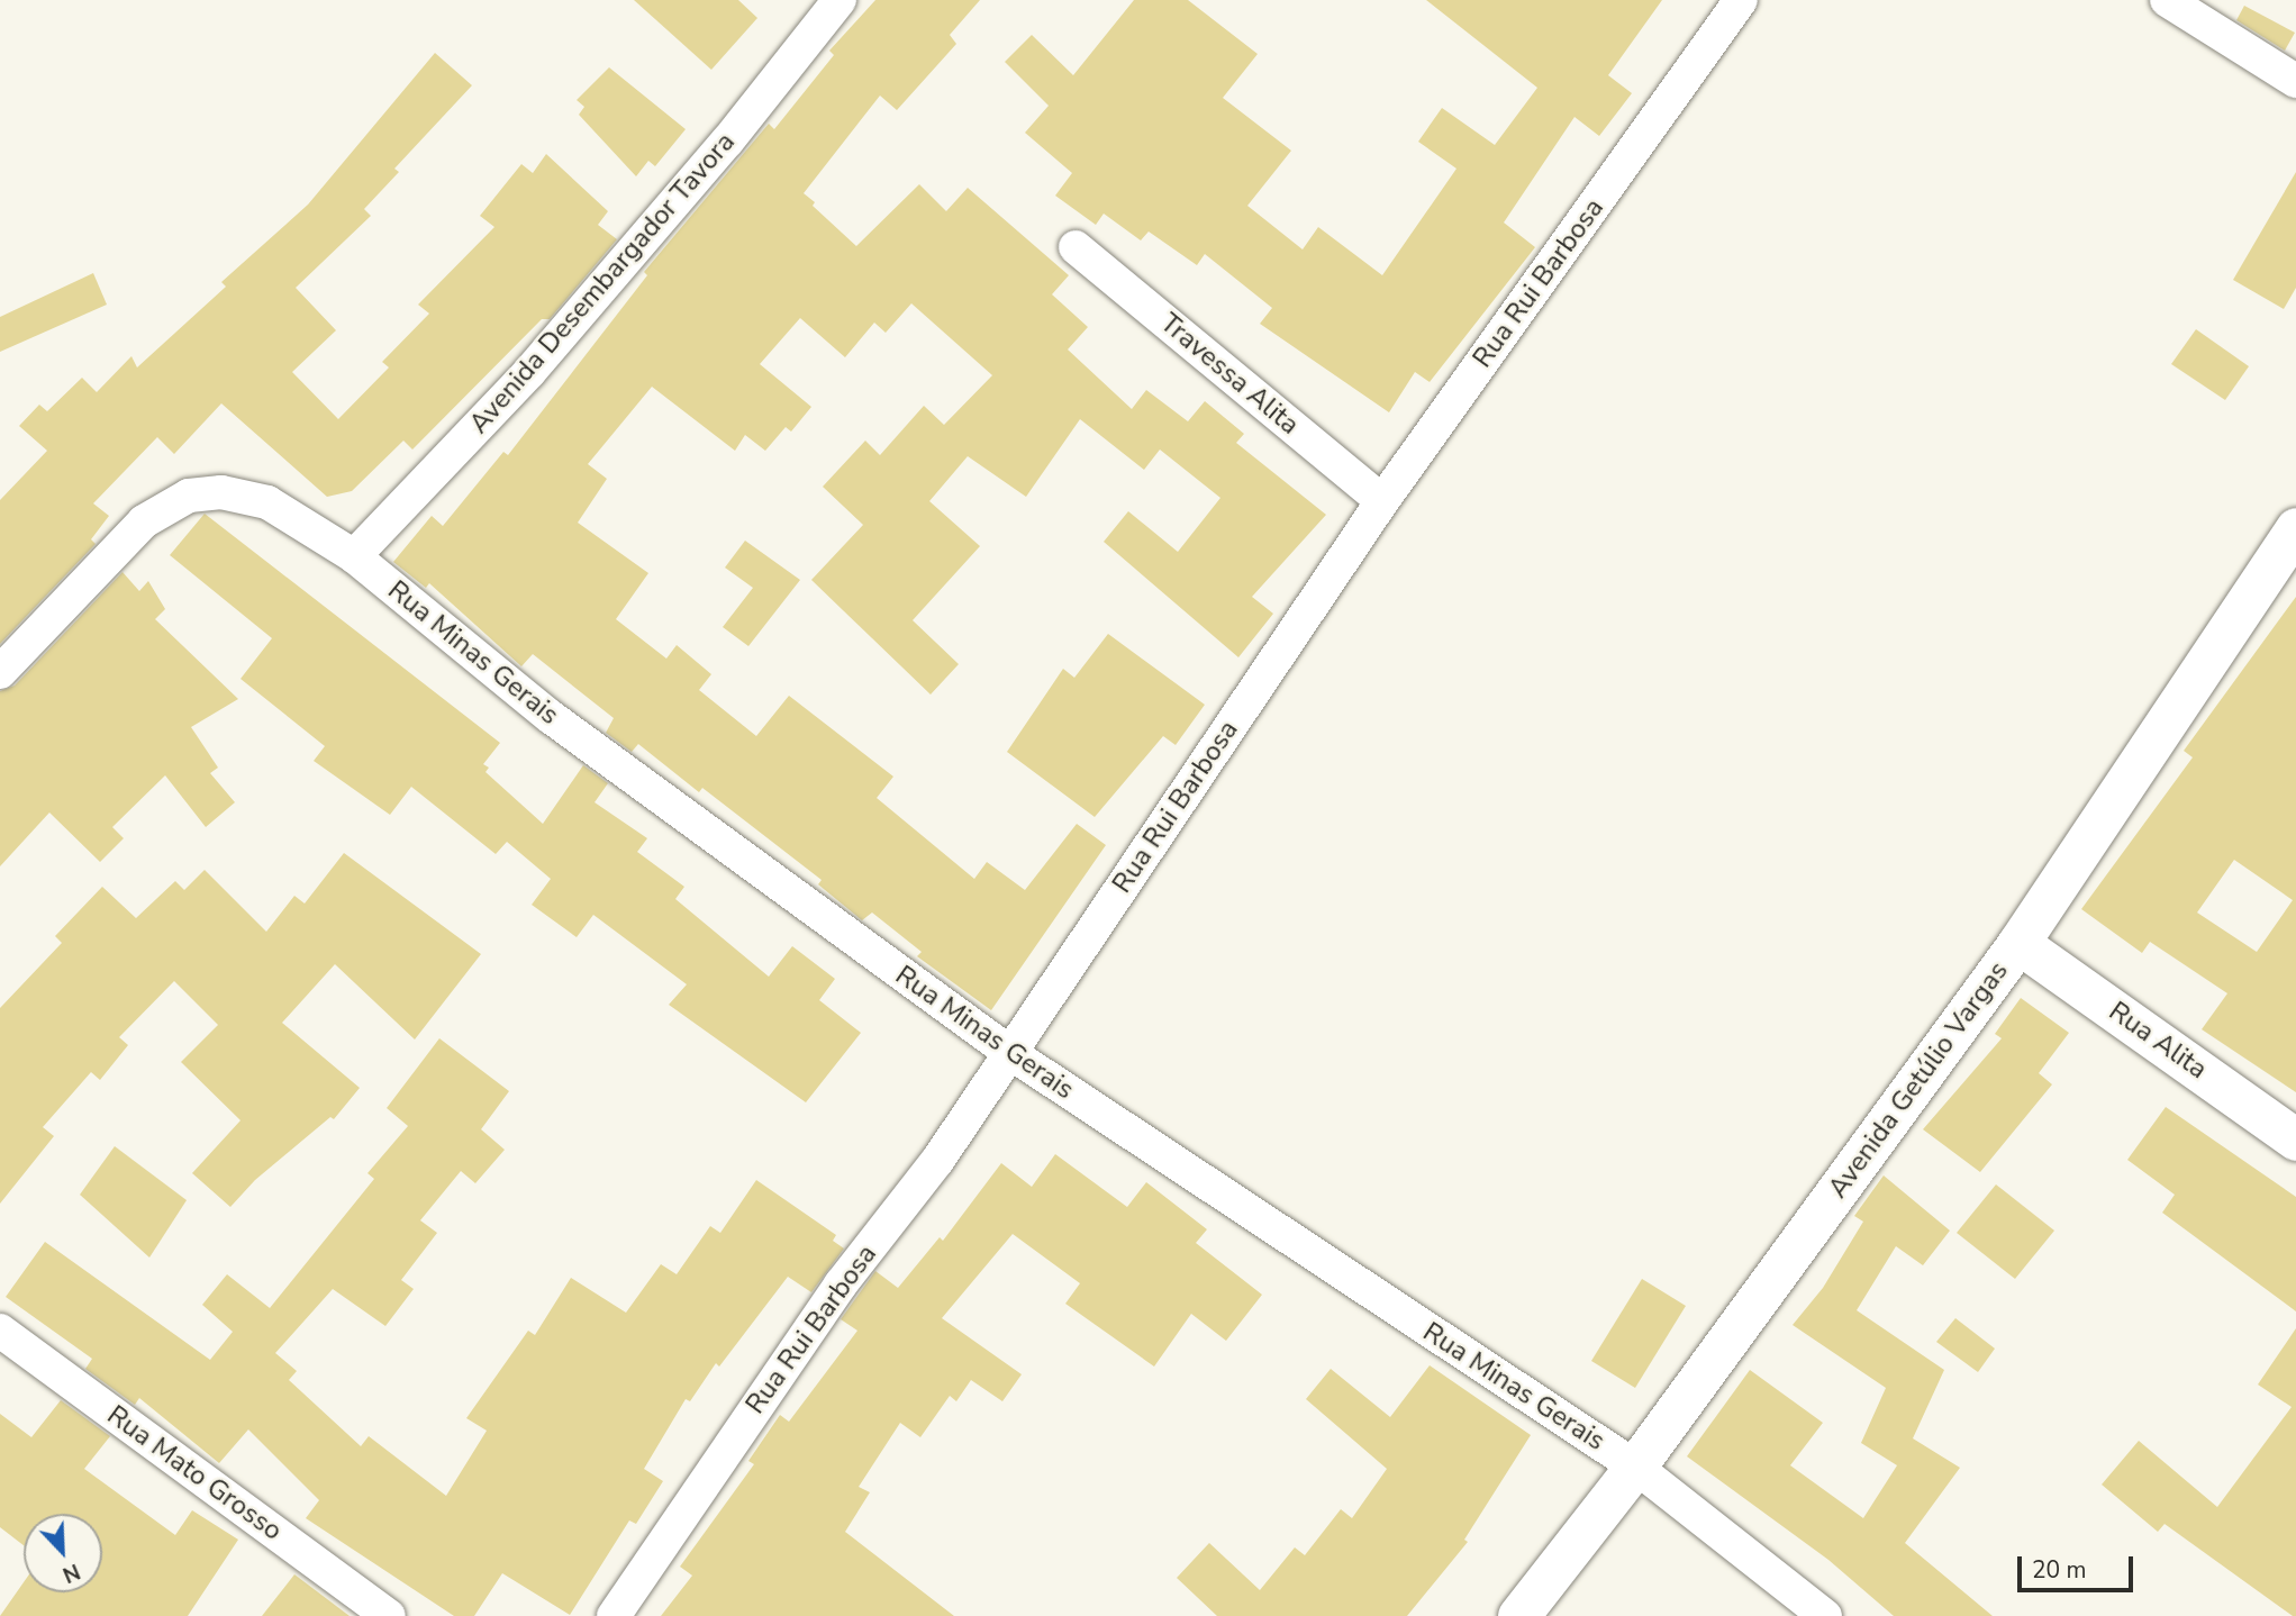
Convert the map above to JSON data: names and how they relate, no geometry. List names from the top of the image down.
{
  "streets": {
    "street": [
      "Avenida Desembargador Tavora",
      "Rua Rui Barbosa",
      "Travessa Alita",
      "Rua Minas Gerais",
      "Rua Alita",
      "Avenida Getúlio Vargas",
      "Rua Mato Grosso"
    ]
  },
  "crossings": [
    ["Avenida Desembargador Tavora", "Rua Minas Gerais"],
    ["Rua Rui Barbosa", "Travessa Alita"],
    ["Rua Rui Barbosa", "Rua Minas Gerais"],
    ["Rua Minas Gerais", "Avenida Getúlio Vargas"],
    ["Rua Alita", "Avenida Getúlio Vargas"]
  ],
  "scale_bar": "20 m",
  "north": "bottom right"
}
